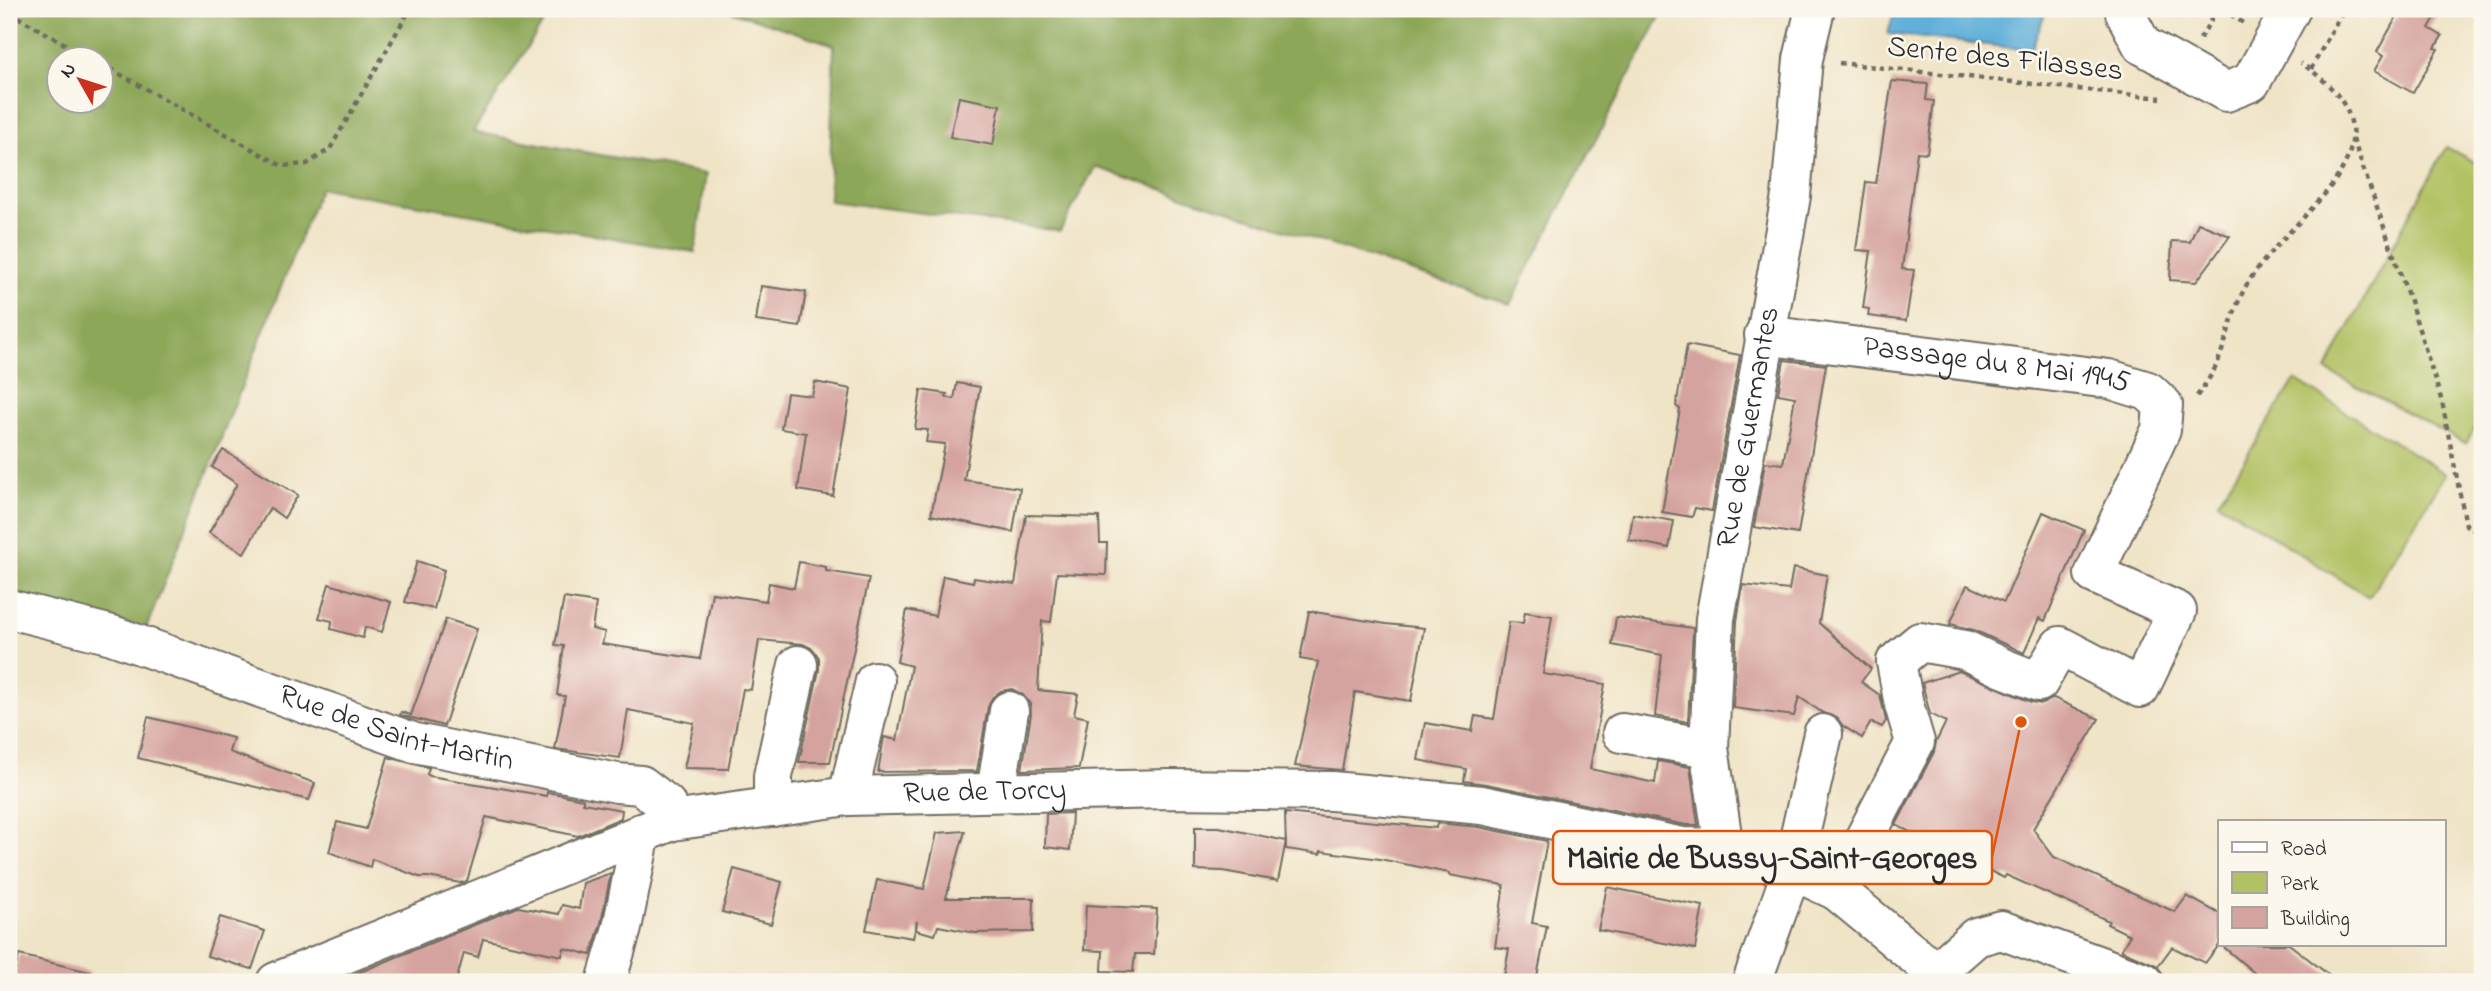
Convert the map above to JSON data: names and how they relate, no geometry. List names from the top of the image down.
{
  "streets": {
    "street": [
      "Passage du 8 Mai 1945",
      "Rue de Guermantes",
      "Rue de Saint-Martin",
      "Rue de Torcy"
    ],
    "path": ["Sente des Filasses"]
  },
  "crossings": [
    ["Sente des Filasses", "Rue de Guermantes"],
    ["Passage du 8 Mai 1945", "Rue de Guermantes"],
    ["Passage du 8 Mai 1945", "Rue de Torcy"],
    ["Rue de Guermantes", "Rue de Torcy"],
    ["Rue de Saint-Martin", "Rue de Torcy"]
  ],
  "places": ["Mairie de Bussy-Saint-Georges"],
  "legend": ["Road", "Park", "Building"],
  "north": "top left"
}
